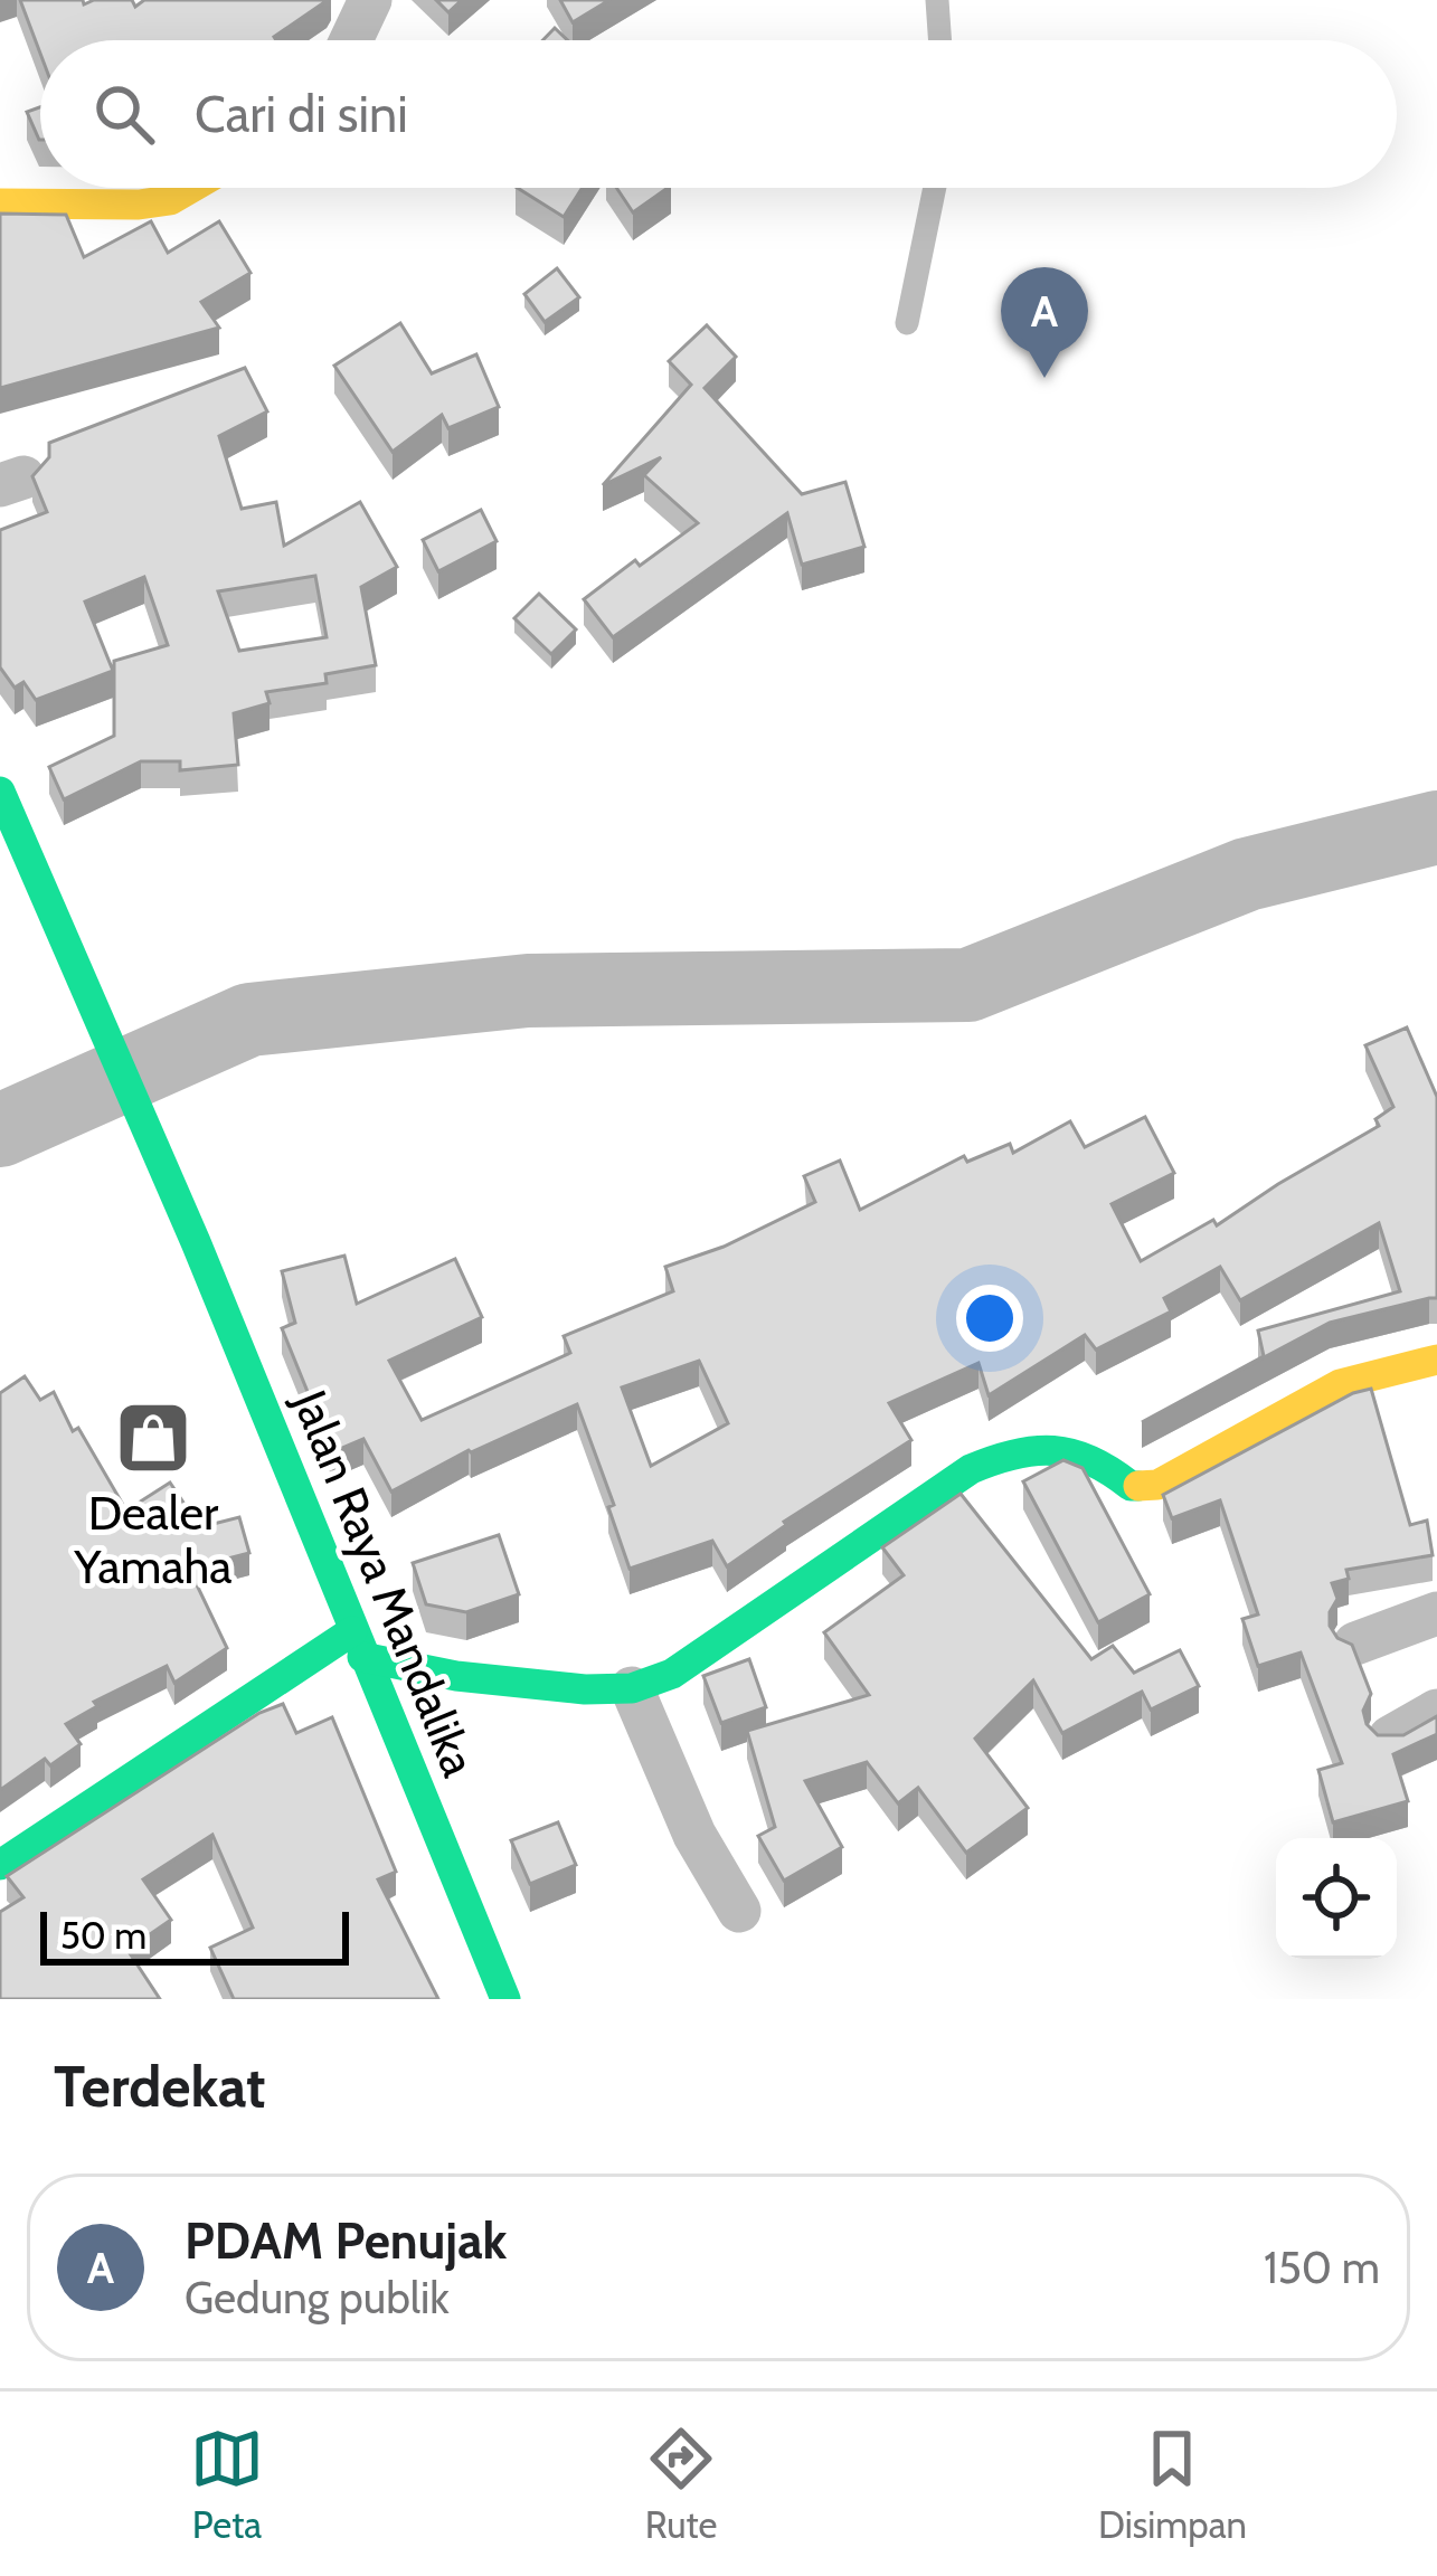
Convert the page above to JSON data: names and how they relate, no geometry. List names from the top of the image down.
{
  "streets": {
    "street": ["Jalan Raya Mandalika"]
  },
  "places": {
    "shop": ["Dealer Yamaha"]
  },
  "scale_bar": "50 m",
  "page": {
    "search": "Cari di sini",
    "pins": "A",
    "scale": "50 m",
    "heading": "Terdekat",
    "list": [
      {
        "mark": "A",
        "name": "PDAM Penujak",
        "note": "Gedung publik",
        "value": "150 m"
      }
    ],
    "nav": ["Peta", "Rute", "Disimpan"]
  }
}
